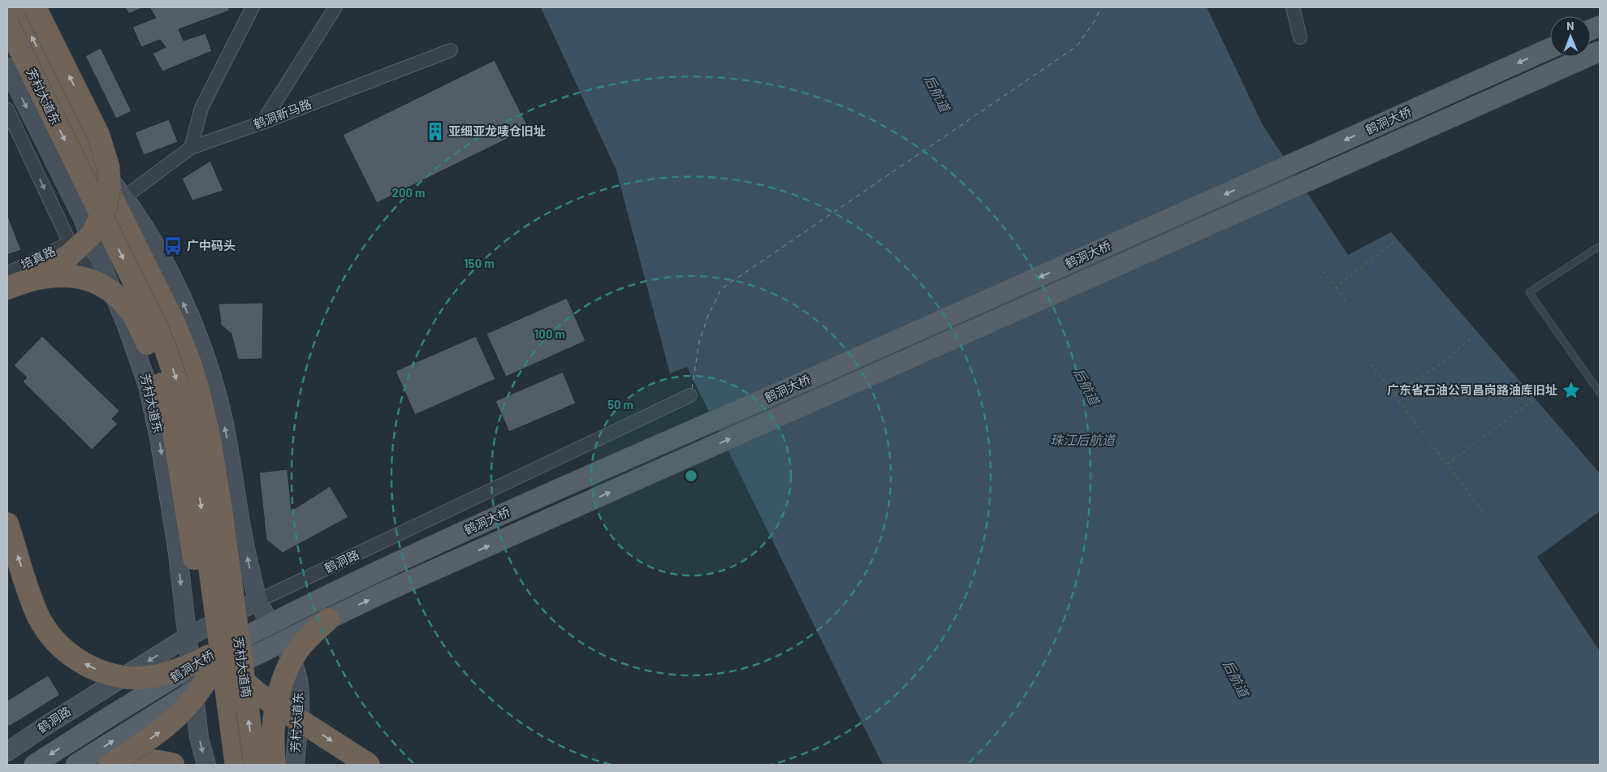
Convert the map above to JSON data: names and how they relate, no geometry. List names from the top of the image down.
{
  "streets": {
    "highway": ["芳村大道东", "芳村大道南"],
    "main road": ["鹤洞大桥"],
    "street": ["鹤洞新马路", "培真路", "鹤洞路"]
  },
  "crossings": [
    ["芳村大道东", "鹤洞新马路"],
    ["芳村大道东", "鹤洞路"],
    ["芳村大道东", "芳村大道南"]
  ],
  "water": ["后航道", "珠江后航道"],
  "places": {
    "building": ["亚细亚龙唛仓旧址"],
    "bus stop": ["广中码头"],
    "place": ["广东省石油公司昌岗路油库旧址"]
  },
  "north": "top",
  "rings": [
    "200 m",
    "150 m",
    "100 m",
    "50 m"
  ]
}
